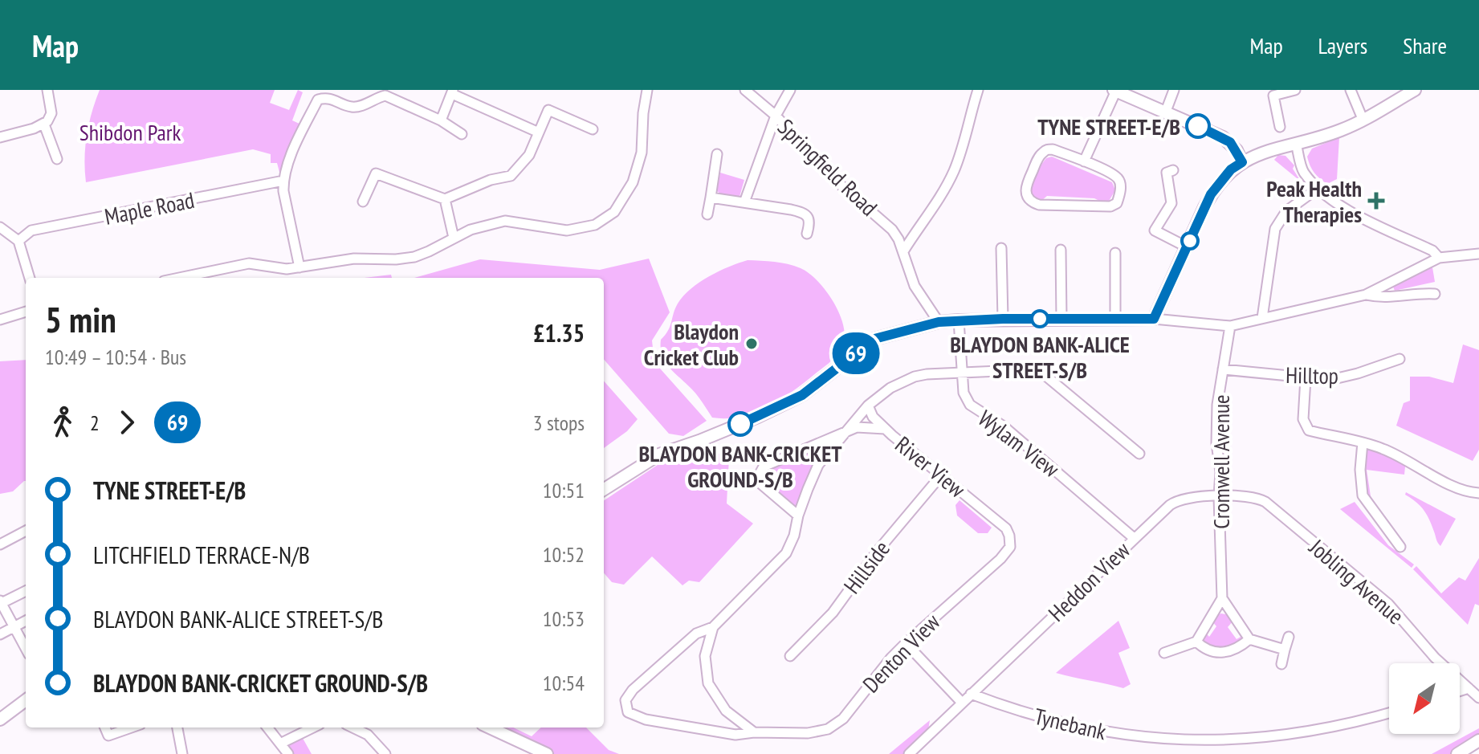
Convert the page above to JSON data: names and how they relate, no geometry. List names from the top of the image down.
{
  "streets": {
    "street": [
      "Springfield Road",
      "Maple Road",
      "Hilltop",
      "Wylam View",
      "Cromwell Avenue",
      "River View",
      "Hillside",
      "Heddon View",
      "Jobling Avenue",
      "Denton View",
      "Tynebank"
    ]
  },
  "crossings": [
    ["Hilltop", "Cromwell Avenue"],
    ["Wylam View", "Heddon View"],
    ["Wylam View", "Denton View"],
    ["Cromwell Avenue", "Heddon View"],
    ["Cromwell Avenue", "Jobling Avenue"],
    ["River View", "Hillside"],
    ["River View", "Denton View"],
    ["Heddon View", "Jobling Avenue"],
    ["Heddon View", "Tynebank"]
  ],
  "parks": ["Shibdon Park"],
  "places": {
    "other": [
      "TYNE STREET-E/B",
      "BLAYDON BANK-ALICE STREET-S/B",
      "Blaydon Cricket Club",
      "BLAYDON BANK-CRICKET GROUND-S/B"
    ],
    "health": ["Peak Health Therapies"]
  },
  "lines": ["bus line 69"],
  "north": "bottom left",
  "page": {
    "header": "Map",
    "nav": ["Map", "Layers", "Share"],
    "on_map": "69",
    "heading": ["5 min", "10:49 – 10:54 · Bus", "£1.35"],
    "legs": ["2", "69", "3 stops"],
    "list": [
      {
        "name": "TYNE STREET-E/B",
        "value": "10:51"
      },
      {
        "name": "LITCHFIELD TERRACE-N/B",
        "value": "10:52"
      },
      {
        "name": "BLAYDON BANK-ALICE STREET-S/B",
        "value": "10:53"
      },
      {
        "name": "BLAYDON BANK-CRICKET GROUND-S/B",
        "value": "10:54"
      }
    ]
  }
}
